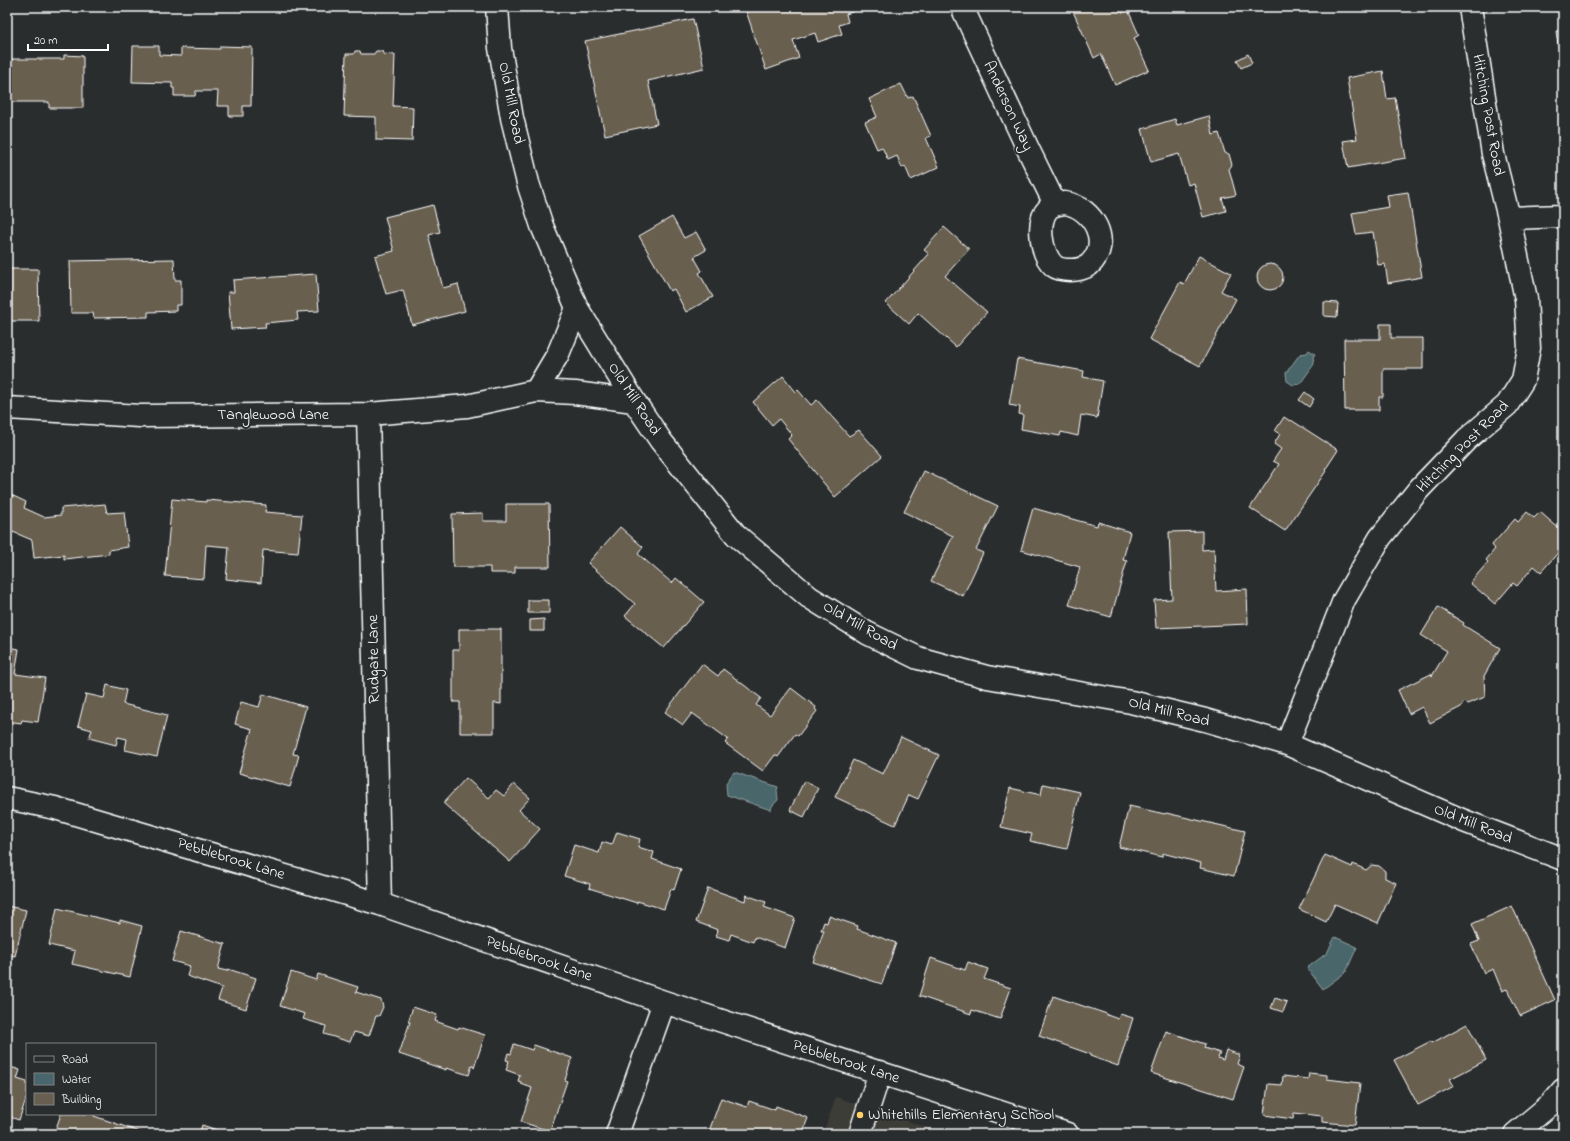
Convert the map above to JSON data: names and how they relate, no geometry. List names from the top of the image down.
{
  "streets": {
    "street": [
      "Old Mill Road",
      "Anderson Way",
      "Hitching Post Road",
      "Tanglewood Lane",
      "Rudgate Lane",
      "Pebblebrook Lane"
    ]
  },
  "crossings": [
    ["Old Mill Road", "Hitching Post Road"],
    ["Old Mill Road", "Tanglewood Lane"],
    ["Tanglewood Lane", "Rudgate Lane"],
    ["Rudgate Lane", "Pebblebrook Lane"]
  ],
  "places": ["Whitehills Elementary School"],
  "legend": ["Road", "Water", "Building"],
  "scale_bar": "20 m"
}
